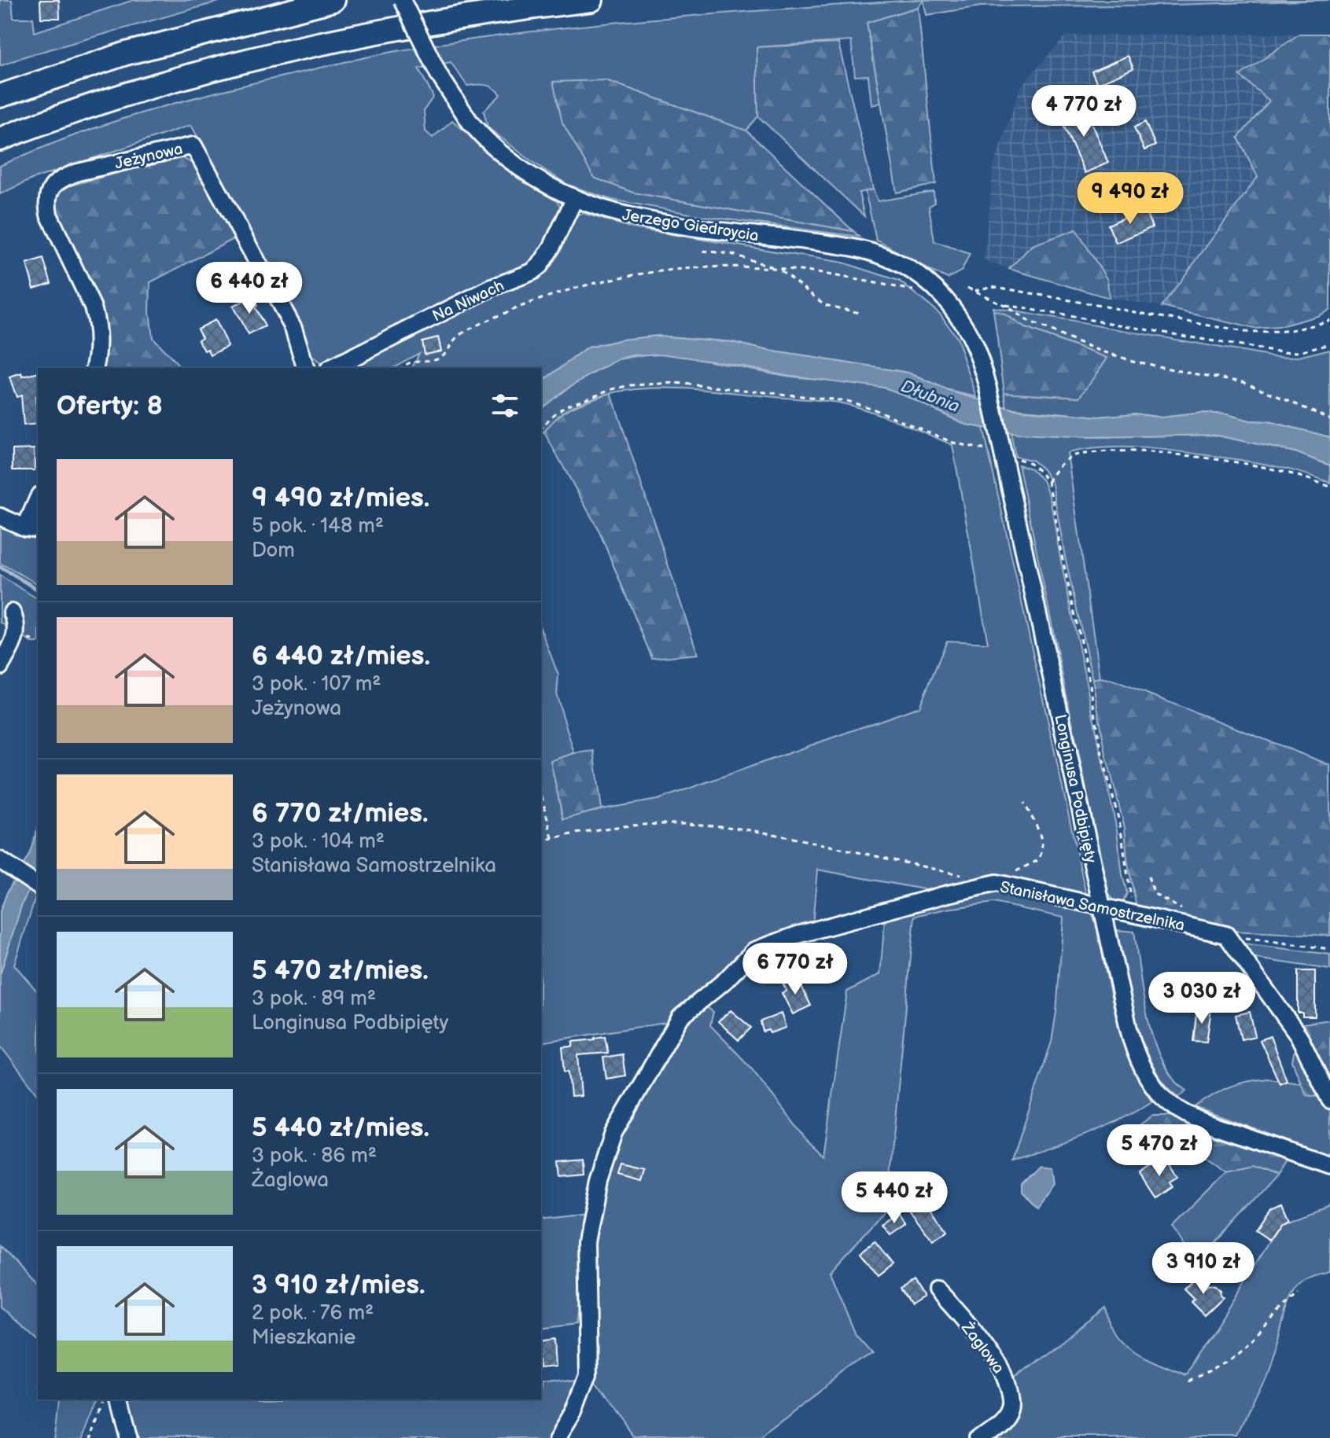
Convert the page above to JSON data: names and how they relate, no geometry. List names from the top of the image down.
{
  "streets": {
    "street": [
      "Jeżynowa",
      "Jerzego Giedroycia",
      "Na Niwach",
      "Longinusa Podbipięty",
      "Stanisława Samostrzelnika",
      "Żaglowa"
    ]
  },
  "crossings": [
    ["Jerzego Giedroycia", "Na Niwach"],
    ["Jerzego Giedroycia", "Longinusa Podbipięty"],
    ["Longinusa Podbipięty", "Stanisława Samostrzelnika"]
  ],
  "water": ["Dłubnia"],
  "page": {
    "price": [
      "4 770 zł",
      "9 490 zł",
      "6 440 zł",
      "6 770 zł",
      "3 030 zł",
      "5 470 zł",
      "5 440 zł",
      "3 910 zł"
    ],
    "heading": "Oferty: 8",
    "list": [
      {
        "name": "9 490 zł/mies.",
        "note": "5 pok. · 148 m² · Dom"
      },
      {
        "name": "6 440 zł/mies.",
        "note": "3 pok. · 107 m² · Jeżynowa"
      },
      {
        "name": "6 770 zł/mies.",
        "note": "3 pok. · 104 m² · Stanisława Samostrzelnika"
      },
      {
        "name": "5 470 zł/mies.",
        "note": "3 pok. · 89 m² · Longinusa Podbipięty"
      },
      {
        "name": "5 440 zł/mies.",
        "note": "3 pok. · 86 m² · Żaglowa"
      },
      {
        "name": "3 910 zł/mies.",
        "note": "2 pok. · 76 m² · Mieszkanie"
      }
    ]
  }
}
